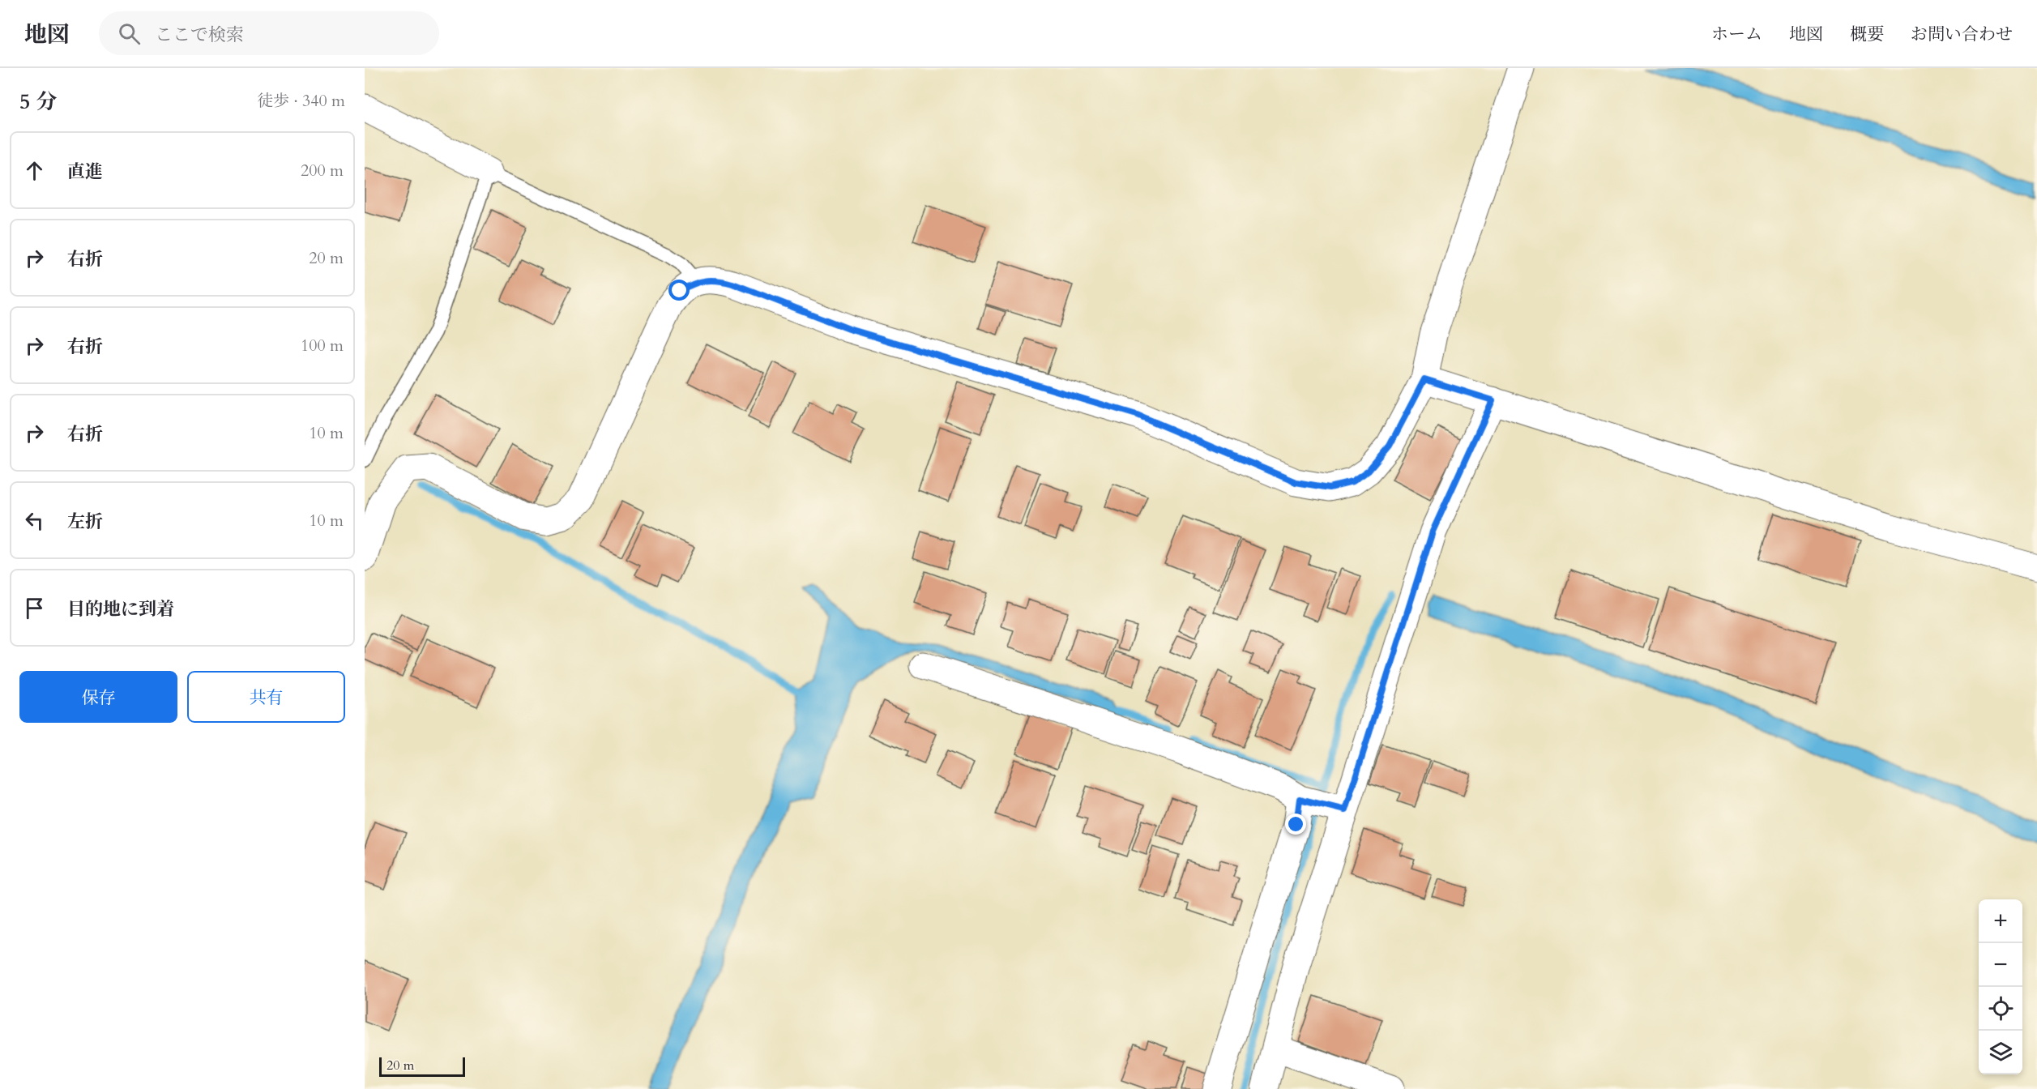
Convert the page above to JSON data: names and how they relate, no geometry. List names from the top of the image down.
{
  "scale_bar": "20 m",
  "page": {
    "header": "地図",
    "search": "ここで検索",
    "nav": [
      "ホーム",
      "地図",
      "概要",
      "お問い合わせ"
    ],
    "heading": ["5 分", "徒歩 · 340 m"],
    "list": [
      ["直進", "200 m"],
      ["右折", "20 m"],
      ["右折", "100 m"],
      ["右折", "10 m"],
      ["左折", "10 m"],
      "目的地に到着"
    ],
    "buttons": ["保存", "共有"],
    "map_buttons": ["+", "−"],
    "scale": "20 m"
  }
}
